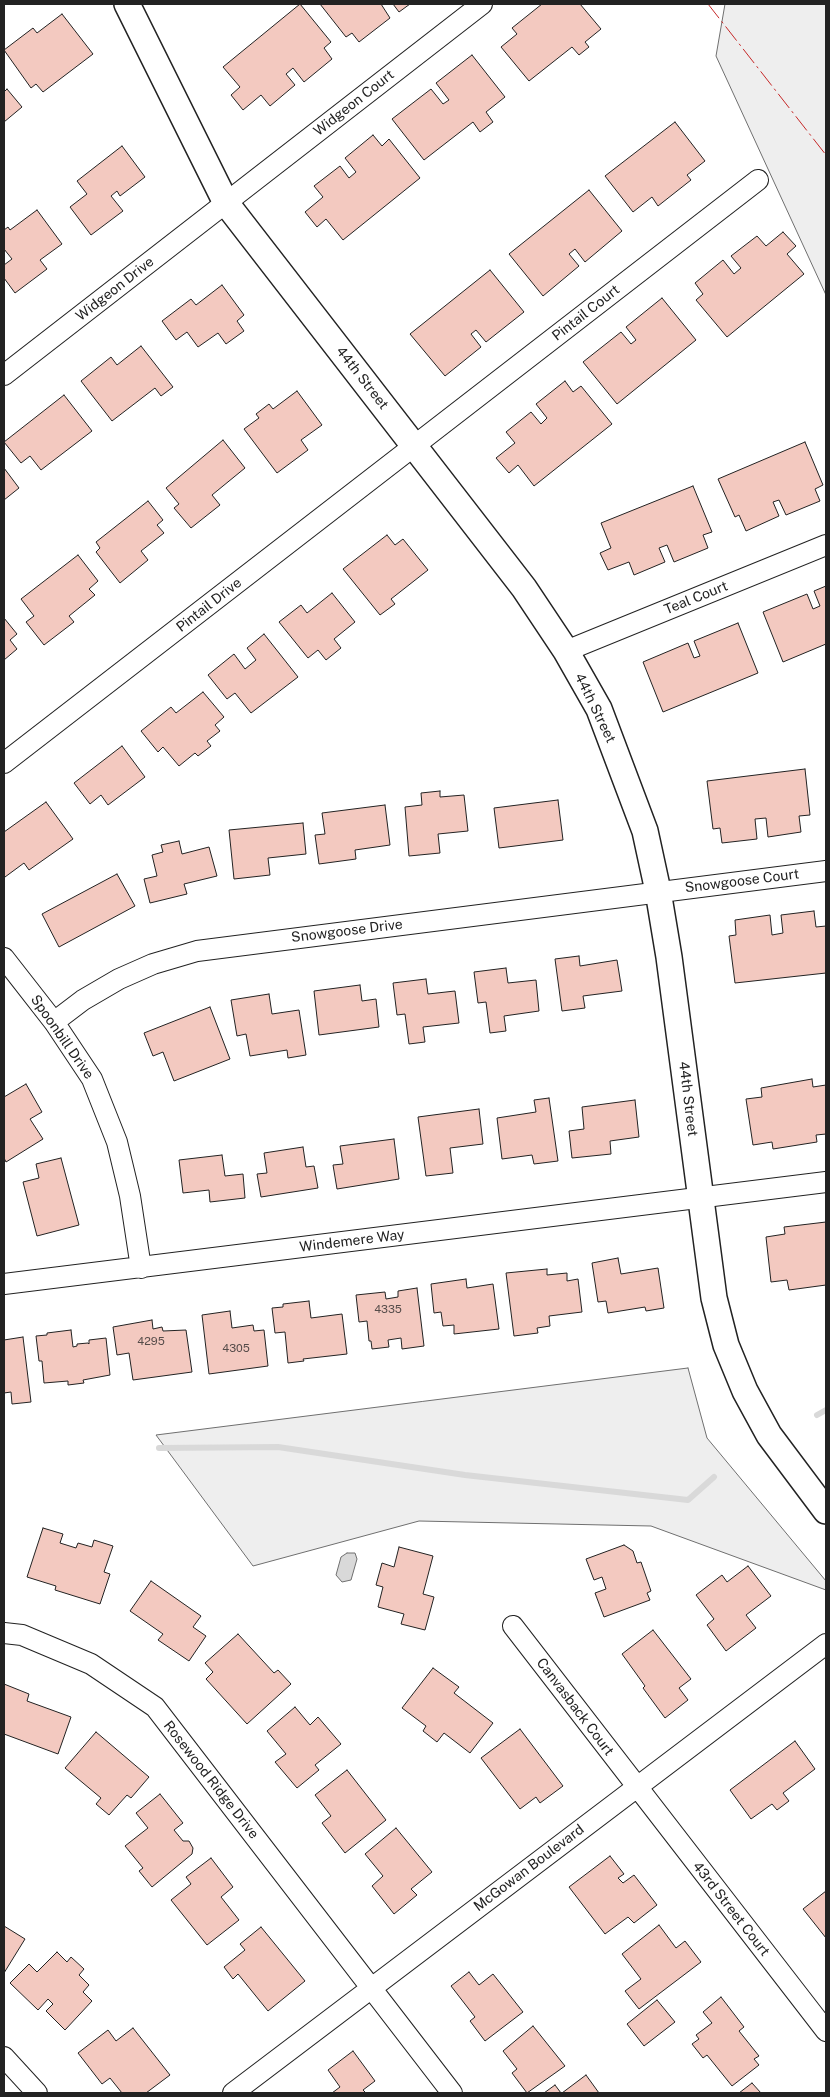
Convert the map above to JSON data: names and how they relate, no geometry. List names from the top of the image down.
{
  "streets": {
    "street": [
      "Widgeon Court",
      "Widgeon Drive",
      "Pintail Court",
      "44th Street",
      "Teal Court",
      "Pintail Drive",
      "Snowgoose Court",
      "Snowgoose Drive",
      "Spoonbill Drive",
      "Windemere Way",
      "Canvasback Court",
      "Rosewood Ridge Drive",
      "McGowan Boulevard",
      "43rd Street Court"
    ]
  },
  "crossings": [
    ["Widgeon Court", "Widgeon Drive"],
    ["Widgeon Court", "44th Street"],
    ["Widgeon Drive", "44th Street"],
    ["Pintail Court", "44th Street"],
    ["Pintail Court", "Pintail Drive"],
    ["44th Street", "Teal Court"],
    ["44th Street", "Pintail Drive"],
    ["44th Street", "Snowgoose Court"],
    ["44th Street", "Snowgoose Drive"],
    ["44th Street", "Windemere Way"],
    ["Snowgoose Court", "Snowgoose Drive"],
    ["Snowgoose Drive", "Spoonbill Drive"],
    ["Spoonbill Drive", "Windemere Way"],
    ["Canvasback Court", "McGowan Boulevard"],
    ["Canvasback Court", "43rd Street Court"],
    ["Rosewood Ridge Drive", "McGowan Boulevard"],
    ["McGowan Boulevard", "43rd Street Court"]
  ],
  "house_numbers": ["4335", "4295", "4305"]
}
